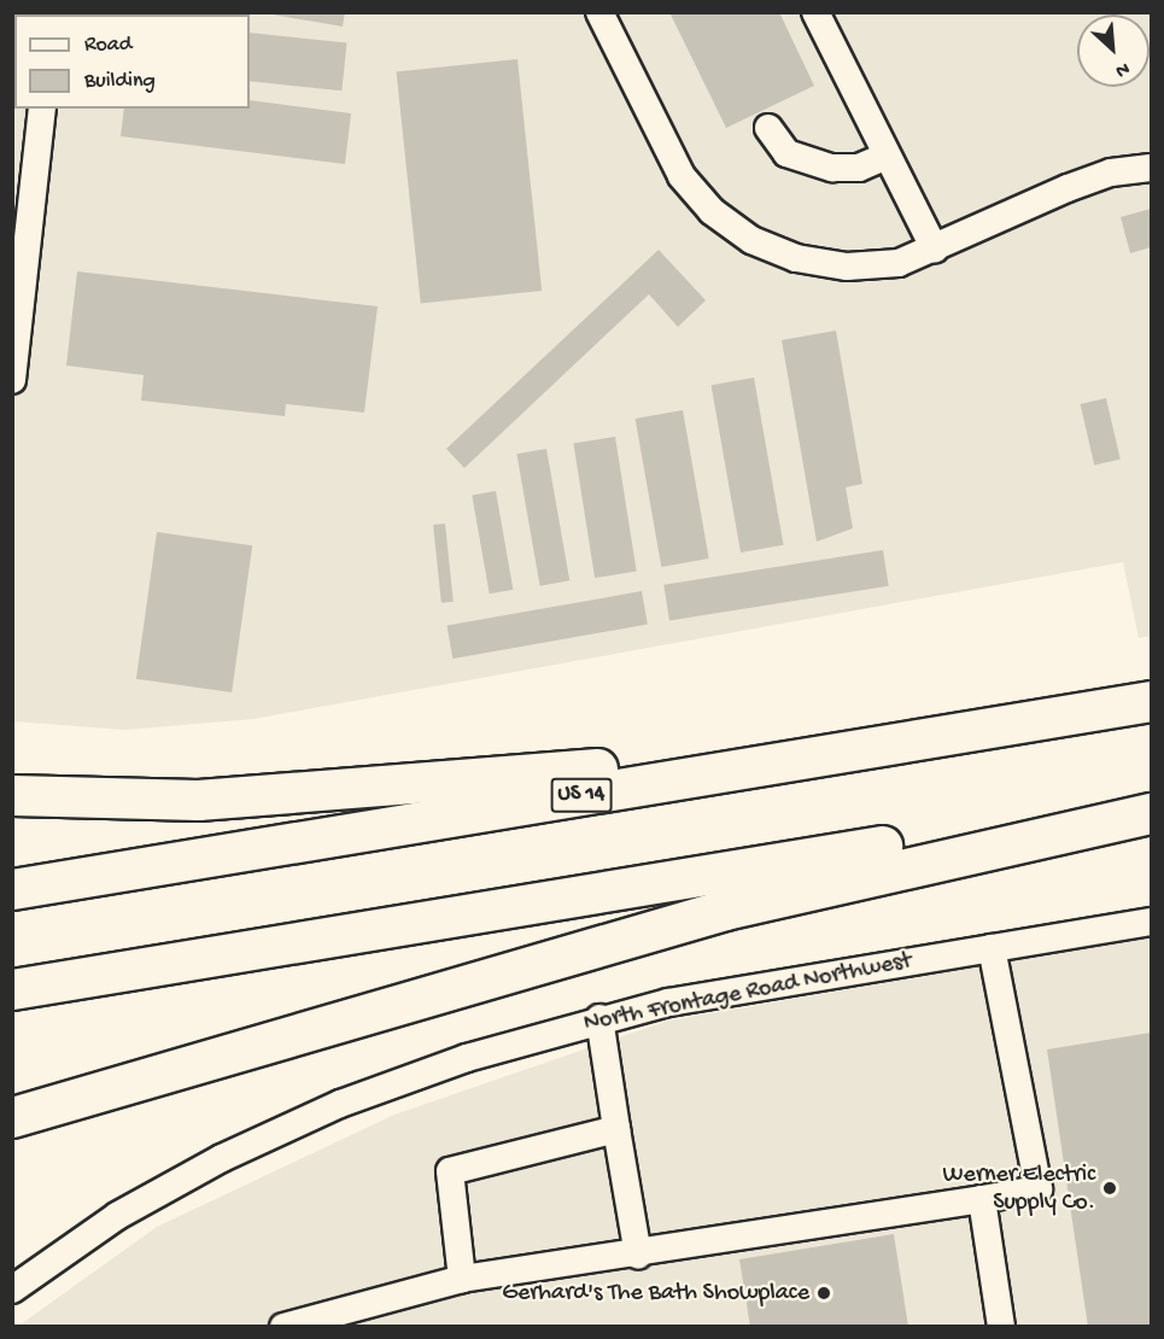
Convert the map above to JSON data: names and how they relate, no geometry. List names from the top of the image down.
{
  "streets": {
    "highway": ["US 14"],
    "street": ["North Frontage Road Northwest"]
  },
  "places": ["Werner Electric Supply Co.", "Gerhard's The Bath Showplace"],
  "legend": ["Road", "Building"],
  "north": "bottom right"
}
